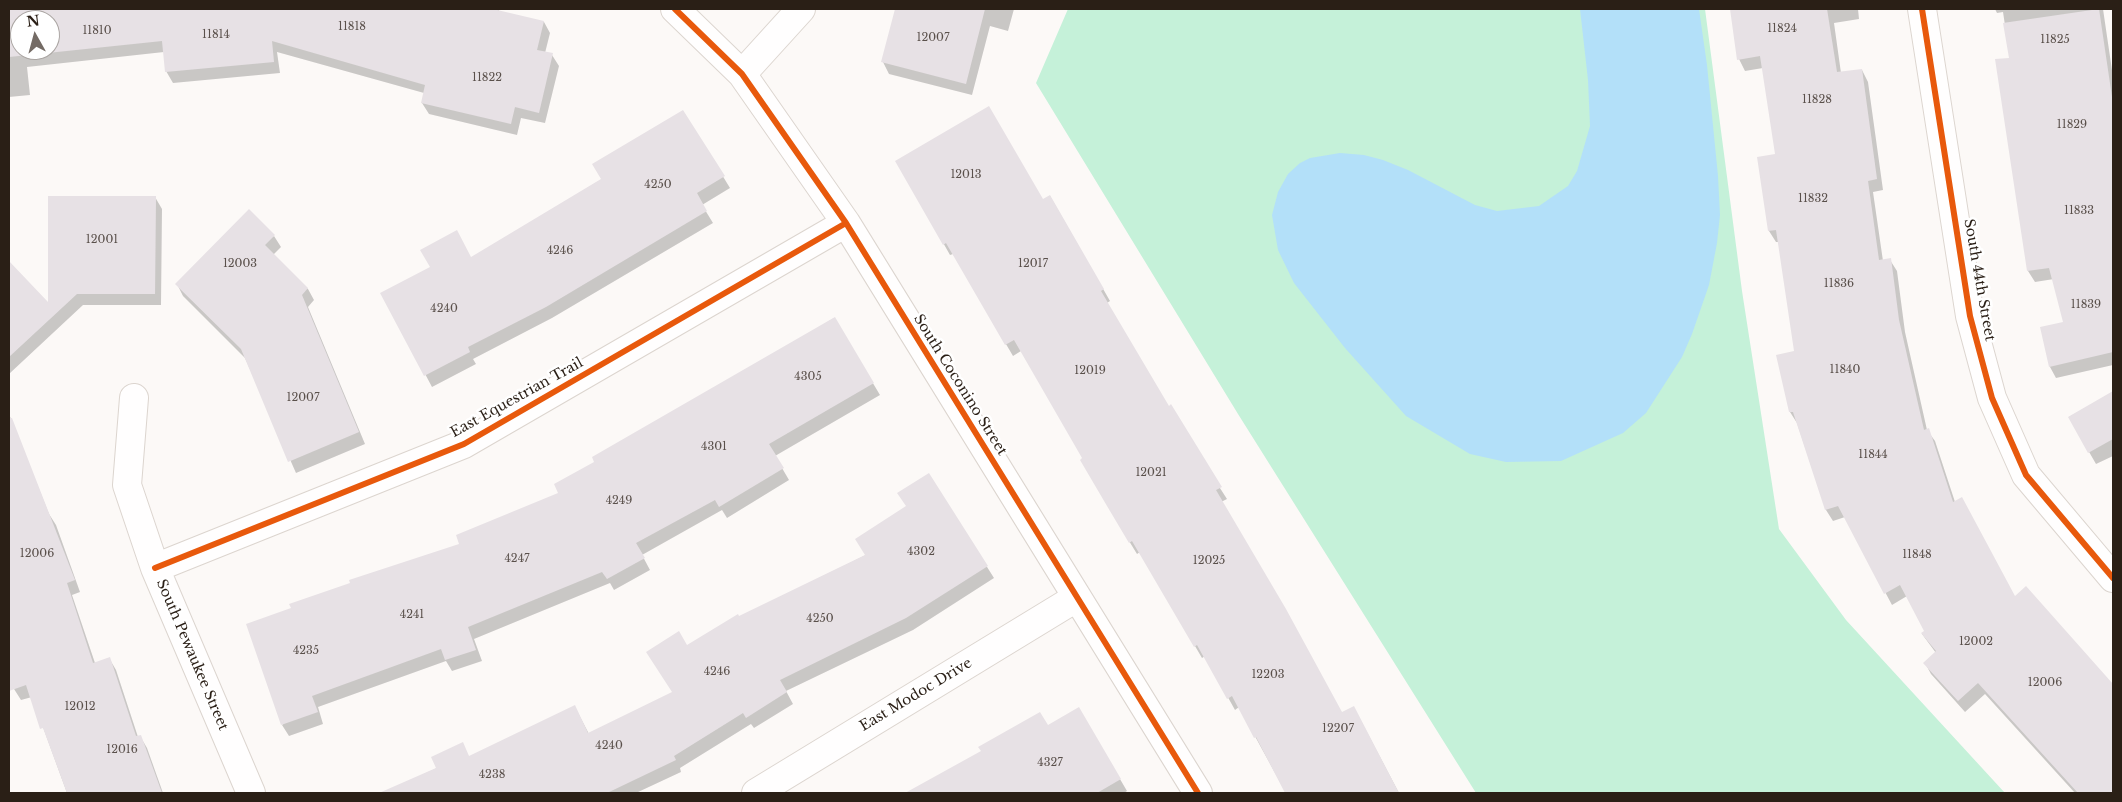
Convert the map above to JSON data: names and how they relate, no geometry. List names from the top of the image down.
{
  "streets": {
    "street": [
      "South 44th Street",
      "South Coconino Street",
      "East Equestrian Trail",
      "South Pewaukee Street",
      "East Modoc Drive"
    ]
  },
  "crossings": [
    ["South Coconino Street", "East Equestrian Trail"],
    ["South Coconino Street", "East Modoc Drive"],
    ["East Equestrian Trail", "South Pewaukee Street"]
  ],
  "house_numbers": [
    "11818",
    "11824",
    "11810",
    "11814",
    "12007",
    "11825",
    "11822",
    "11828",
    "11829",
    "12013",
    "4250",
    "11832",
    "11833",
    "12001",
    "4246",
    "12003",
    "12017",
    "11836",
    "11839",
    "4240",
    "11840",
    "12019",
    "4305",
    "12007",
    "4301",
    "11844",
    "12021",
    "4249",
    "4302",
    "12006",
    "11848",
    "4247",
    "12025",
    "4241",
    "4250",
    "12002",
    "4235",
    "4246",
    "12203",
    "12006",
    "12012",
    "12207",
    "4240",
    "12016",
    "4327",
    "4238"
  ],
  "north": "top"
}
